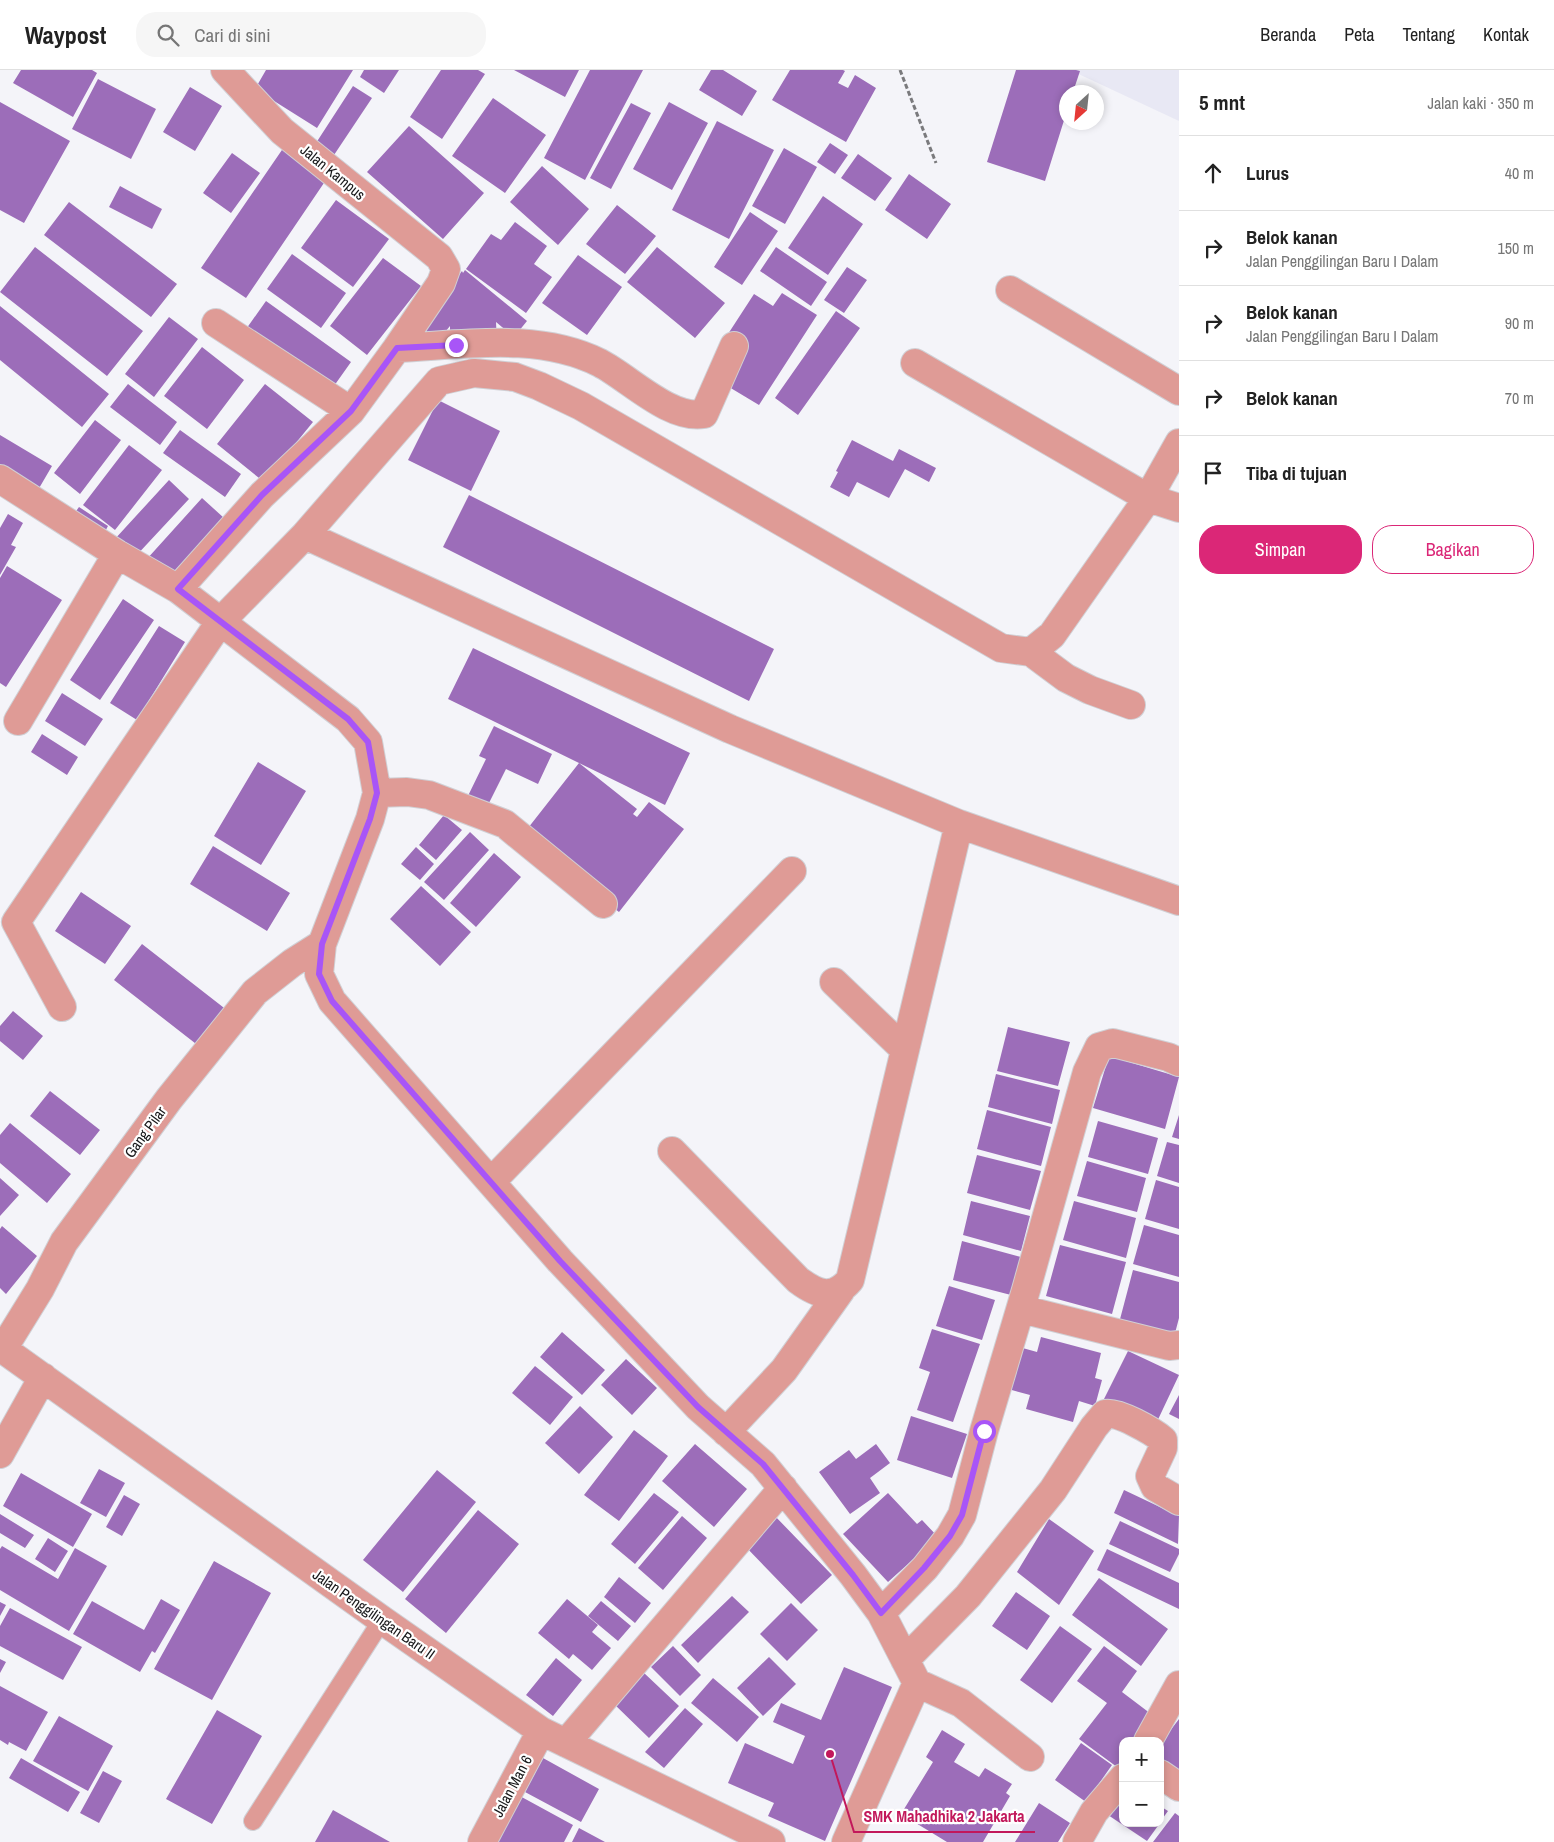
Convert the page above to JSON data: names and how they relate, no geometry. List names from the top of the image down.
{
  "streets": {
    "street": [
      "Jalan Kampus",
      "Gang Pilar",
      "Jalan Penggilingan Baru II",
      "Jalan Man 6"
    ]
  },
  "crossings": [
    ["Gang Pilar", "Jalan Penggilingan Baru II"],
    ["Jalan Penggilingan Baru II", "Jalan Man 6"]
  ],
  "places": ["SMK Mahadhika 2 Jakarta"],
  "north": "bottom left",
  "page": {
    "header": "Waypost",
    "search": "Cari di sini",
    "nav": [
      "Beranda",
      "Peta",
      "Tentang",
      "Kontak"
    ],
    "heading": ["5 mnt", "Jalan kaki · 350 m"],
    "list": [
      ["Lurus", "40 m"],
      ["Belok kanan", "Jalan Penggilingan Baru I Dalam", "150 m"],
      ["Belok kanan", "Jalan Penggilingan Baru I Dalam", "90 m"],
      ["Belok kanan", "70 m"],
      "Tiba di tujuan"
    ],
    "buttons": ["Simpan", "Bagikan"],
    "map_buttons": ["+", "−"]
  }
}
